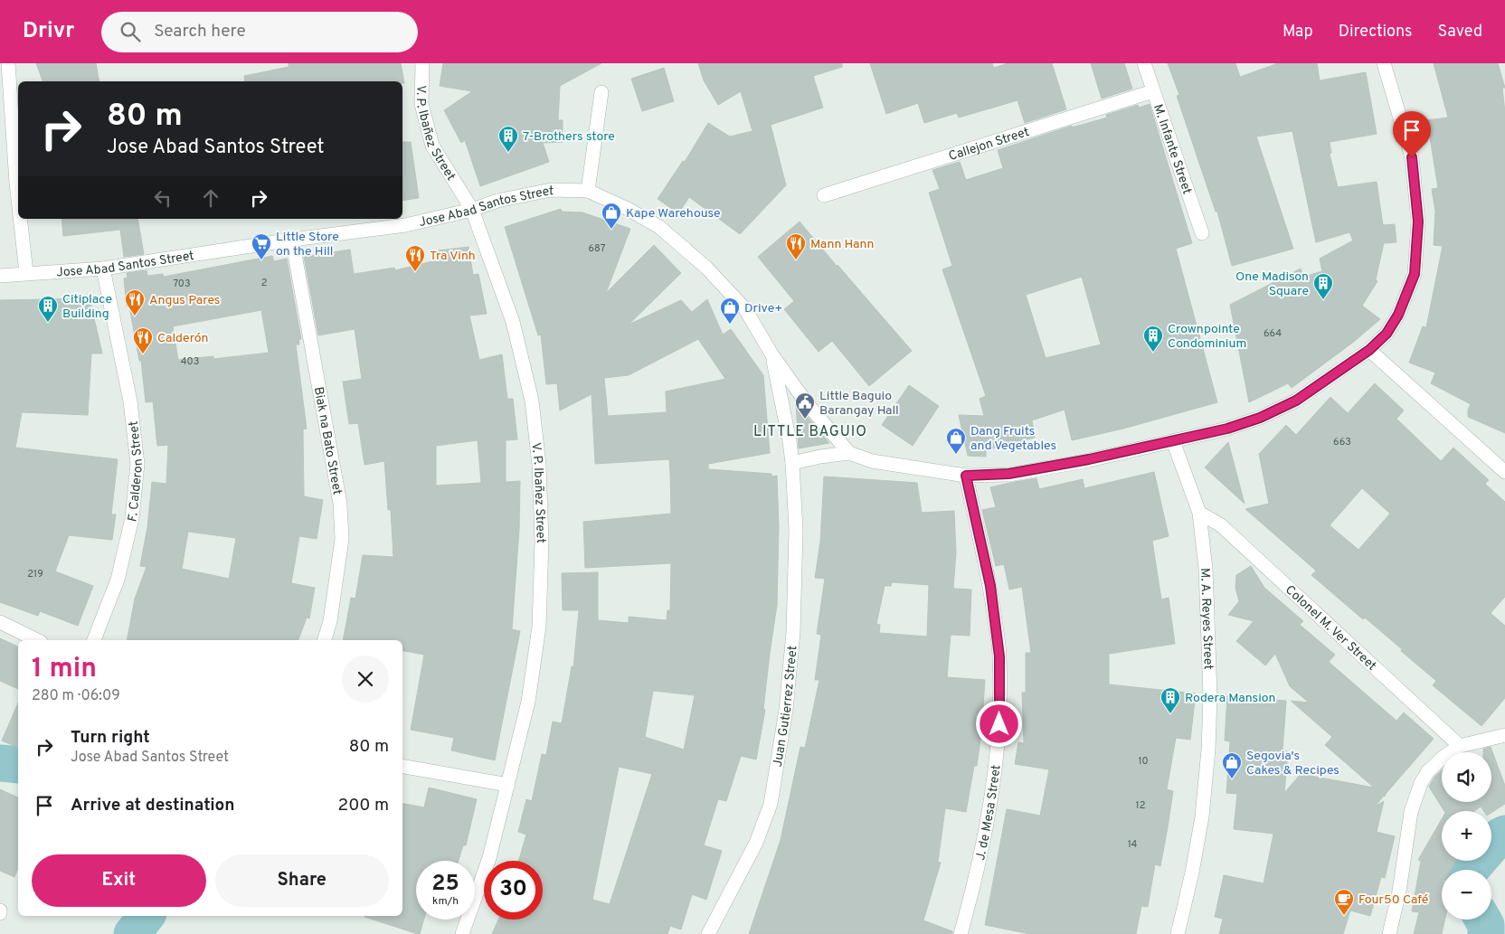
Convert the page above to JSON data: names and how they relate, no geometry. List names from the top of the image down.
{
  "streets": {
    "street": [
      "V. P. Ibañez Street",
      "Callejon Street",
      "M. Infante Street",
      "Jose Abad Santos Street",
      "Biak na Bato Street",
      "F. Calderon Street",
      "M. A. Reyes Street",
      "Colonel M. Ver Street",
      "Juan Gutierrez Street",
      "J. de Mesa Street"
    ]
  },
  "crossings": [
    ["V. P. Ibañez Street", "Jose Abad Santos Street"],
    ["Callejon Street", "M. Infante Street"],
    ["Jose Abad Santos Street", "Biak na Bato Street"],
    ["Jose Abad Santos Street", "F. Calderon Street"],
    ["Jose Abad Santos Street", "Juan Gutierrez Street"],
    ["M. A. Reyes Street", "Colonel M. Ver Street"]
  ],
  "districts": ["LITTLE BAGUIO"],
  "places": {
    "building": [
      "7-Brothers store",
      "One Madison Square",
      "Citiplace Building",
      "Crownpointe Condominium",
      "Rodera Mansion"
    ],
    "shop": [
      "Kape Warehouse",
      "Drive+",
      "Dang Fruits and Vegetables",
      "Segovia's Cakes & Recipes"
    ],
    "supermarket": ["Little Store on the Hill"],
    "restaurant": [
      "Mann Hann",
      "Tra Vinh",
      "Angus Pares",
      "Calderón"
    ],
    "public building": ["Little Baguio Barangay Hall"],
    "cafe": ["Four50 Café"]
  },
  "house_numbers": [
    "687",
    "2",
    "703",
    "664",
    "403",
    "663",
    "219",
    "10",
    "12",
    "14"
  ],
  "page": {
    "header": "Drivr",
    "search": "Search here",
    "nav": ["Map", "Directions", "Saved"],
    "turn": ["80 m", "Jose Abad Santos Street"],
    "heading": ["1 min", "280 m · 06:09"],
    "list": [
      {
        "name": "Turn right",
        "note": "Jose Abad Santos Street",
        "value": "80 m"
      },
      {
        "name": "Arrive at destination",
        "value": "200 m"
      }
    ],
    "map_buttons": ["+", "−"],
    "buttons": ["Exit", "Share"],
    "speed": "25 km/h",
    "limit": "30"
  }
}
